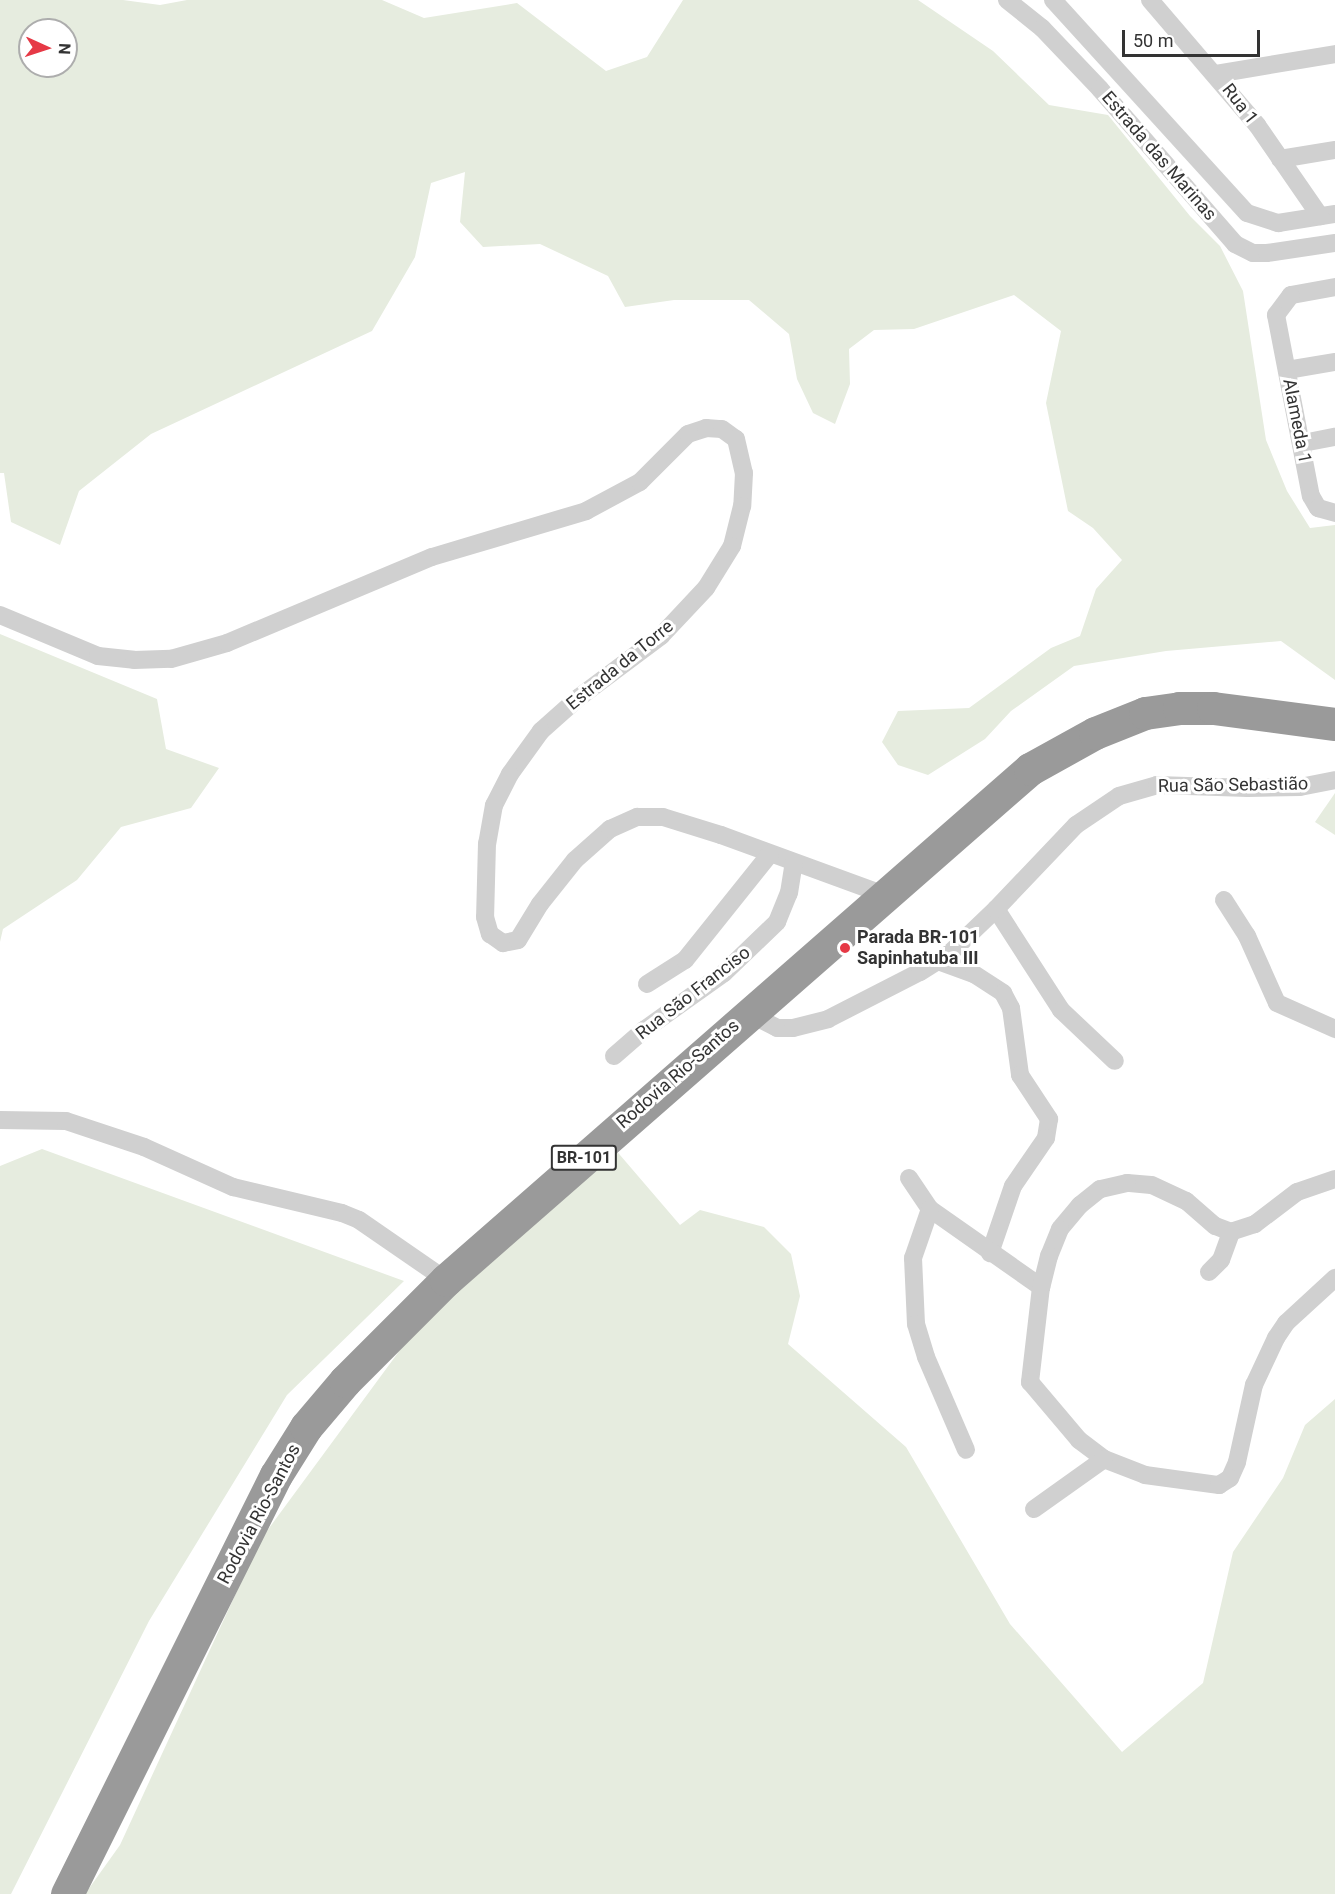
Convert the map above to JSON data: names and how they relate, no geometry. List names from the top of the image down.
{
  "streets": {
    "highway": ["Rodovia Rio-Santos", "BR-101"],
    "street": [
      "Rua 1",
      "Estrada das Marinas",
      "Alameda 1",
      "Estrada da Torre",
      "Rua São Sebastião",
      "Rua São Franciso"
    ]
  },
  "crossings": [
    ["Estrada da Torre", "Rua São Franciso"],
    ["Estrada da Torre", "Rodovia Rio-Santos"],
    ["Rua São Sebastião", "Rodovia Rio-Santos"]
  ],
  "places": ["Parada BR-101 Sapinhatuba III"],
  "scale_bar": "50 m",
  "north": "right"
}
